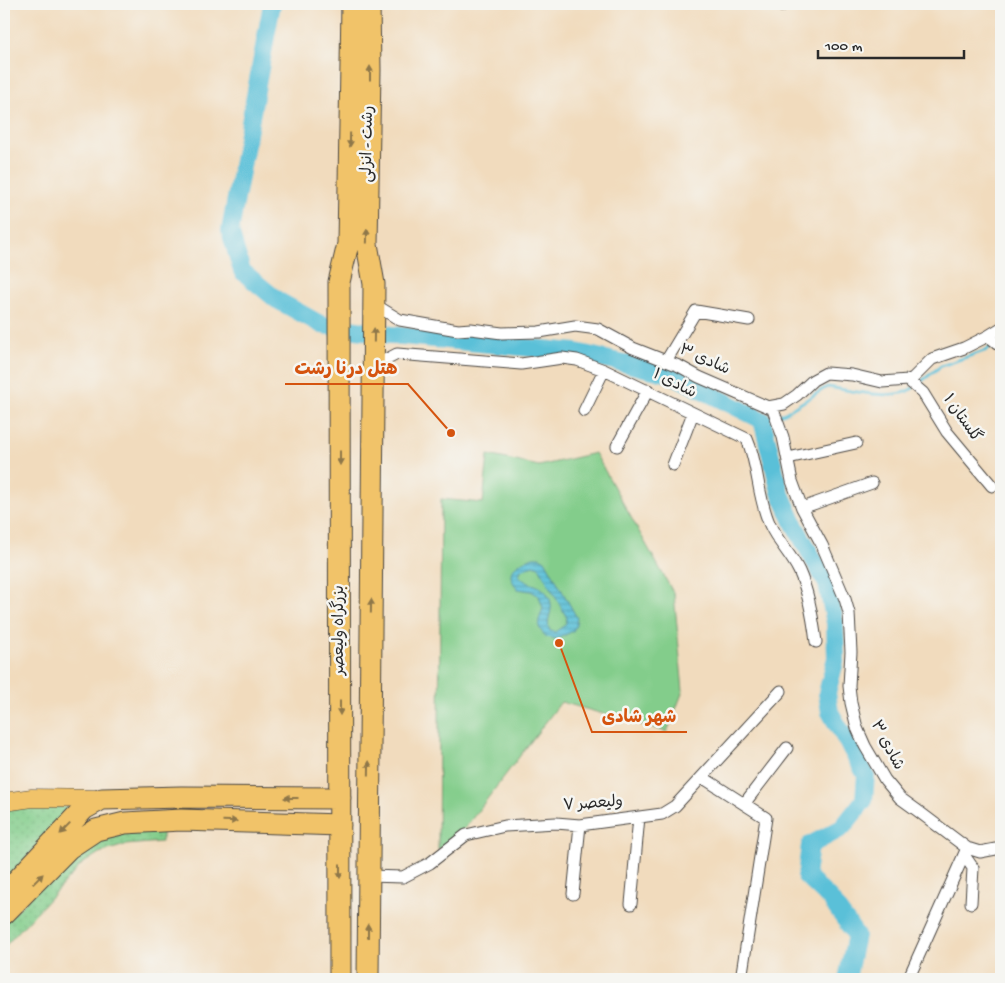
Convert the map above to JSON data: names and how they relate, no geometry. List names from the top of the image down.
{
  "streets": {
    "highway": ["رشت - انزلی", "بزرگراه ولیعصر"],
    "street": [
      "شادی ۳",
      "شادی ۱",
      "گلستان ۱",
      "ولیعصر ۷"
    ]
  },
  "crossings": [
    ["رشت - انزلی", "بزرگراه ولیعصر"],
    ["شادی ۳", "بزرگراه ولیعصر"],
    ["شادی ۱", "بزرگراه ولیعصر"],
    ["بزرگراه ولیعصر", "ولیعصر ۷"]
  ],
  "one_way": ["رشت - انزلی"],
  "places": ["هتل درنا رشت", "شهر شادی"],
  "scale_bar": "100 m"
}
